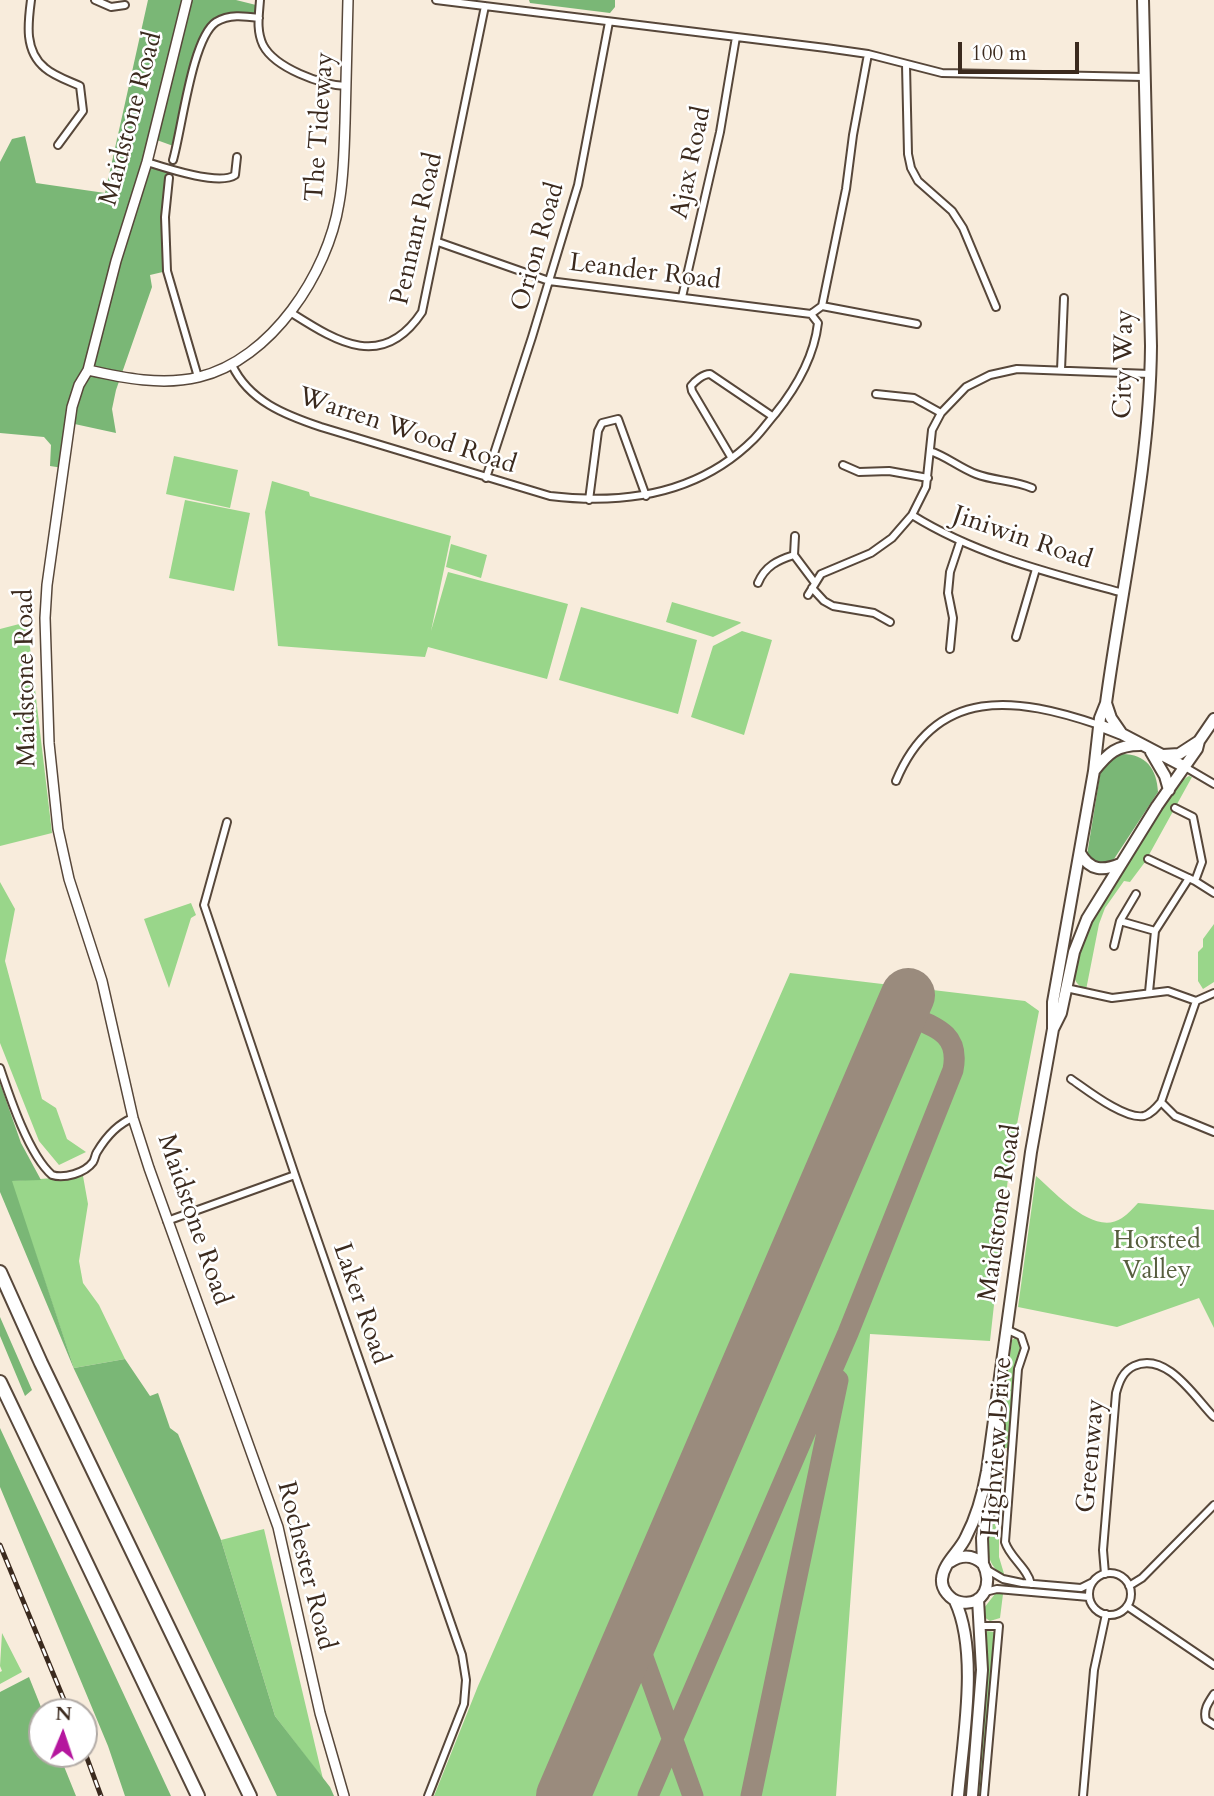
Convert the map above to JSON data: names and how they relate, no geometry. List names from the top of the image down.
{
  "streets": {
    "main road": [
      "Maidstone Road",
      "The Tideway",
      "City Way",
      "Rochester Road"
    ],
    "street": [
      "Ajax Road",
      "Pennant Road",
      "Orion Road",
      "Leander Road",
      "Warren Wood Road",
      "Jiniwin Road",
      "Laker Road",
      "Highview Drive",
      "Greenway"
    ]
  },
  "crossings": [
    ["Maidstone Road", "The Tideway"],
    ["Maidstone Road", "City Way"],
    ["Maidstone Road", "Highview Drive"],
    ["Maidstone Road", "Rochester Road"],
    ["The Tideway", "Pennant Road"],
    ["The Tideway", "Warren Wood Road"],
    ["Ajax Road", "Leander Road"],
    ["Pennant Road", "Leander Road"],
    ["Orion Road", "Leander Road"],
    ["Orion Road", "Warren Wood Road"],
    ["Leander Road", "Warren Wood Road"],
    ["City Way", "Jiniwin Road"]
  ],
  "parks": ["Horsted Valley"],
  "scale_bar": "100 m",
  "north": "top"
}
